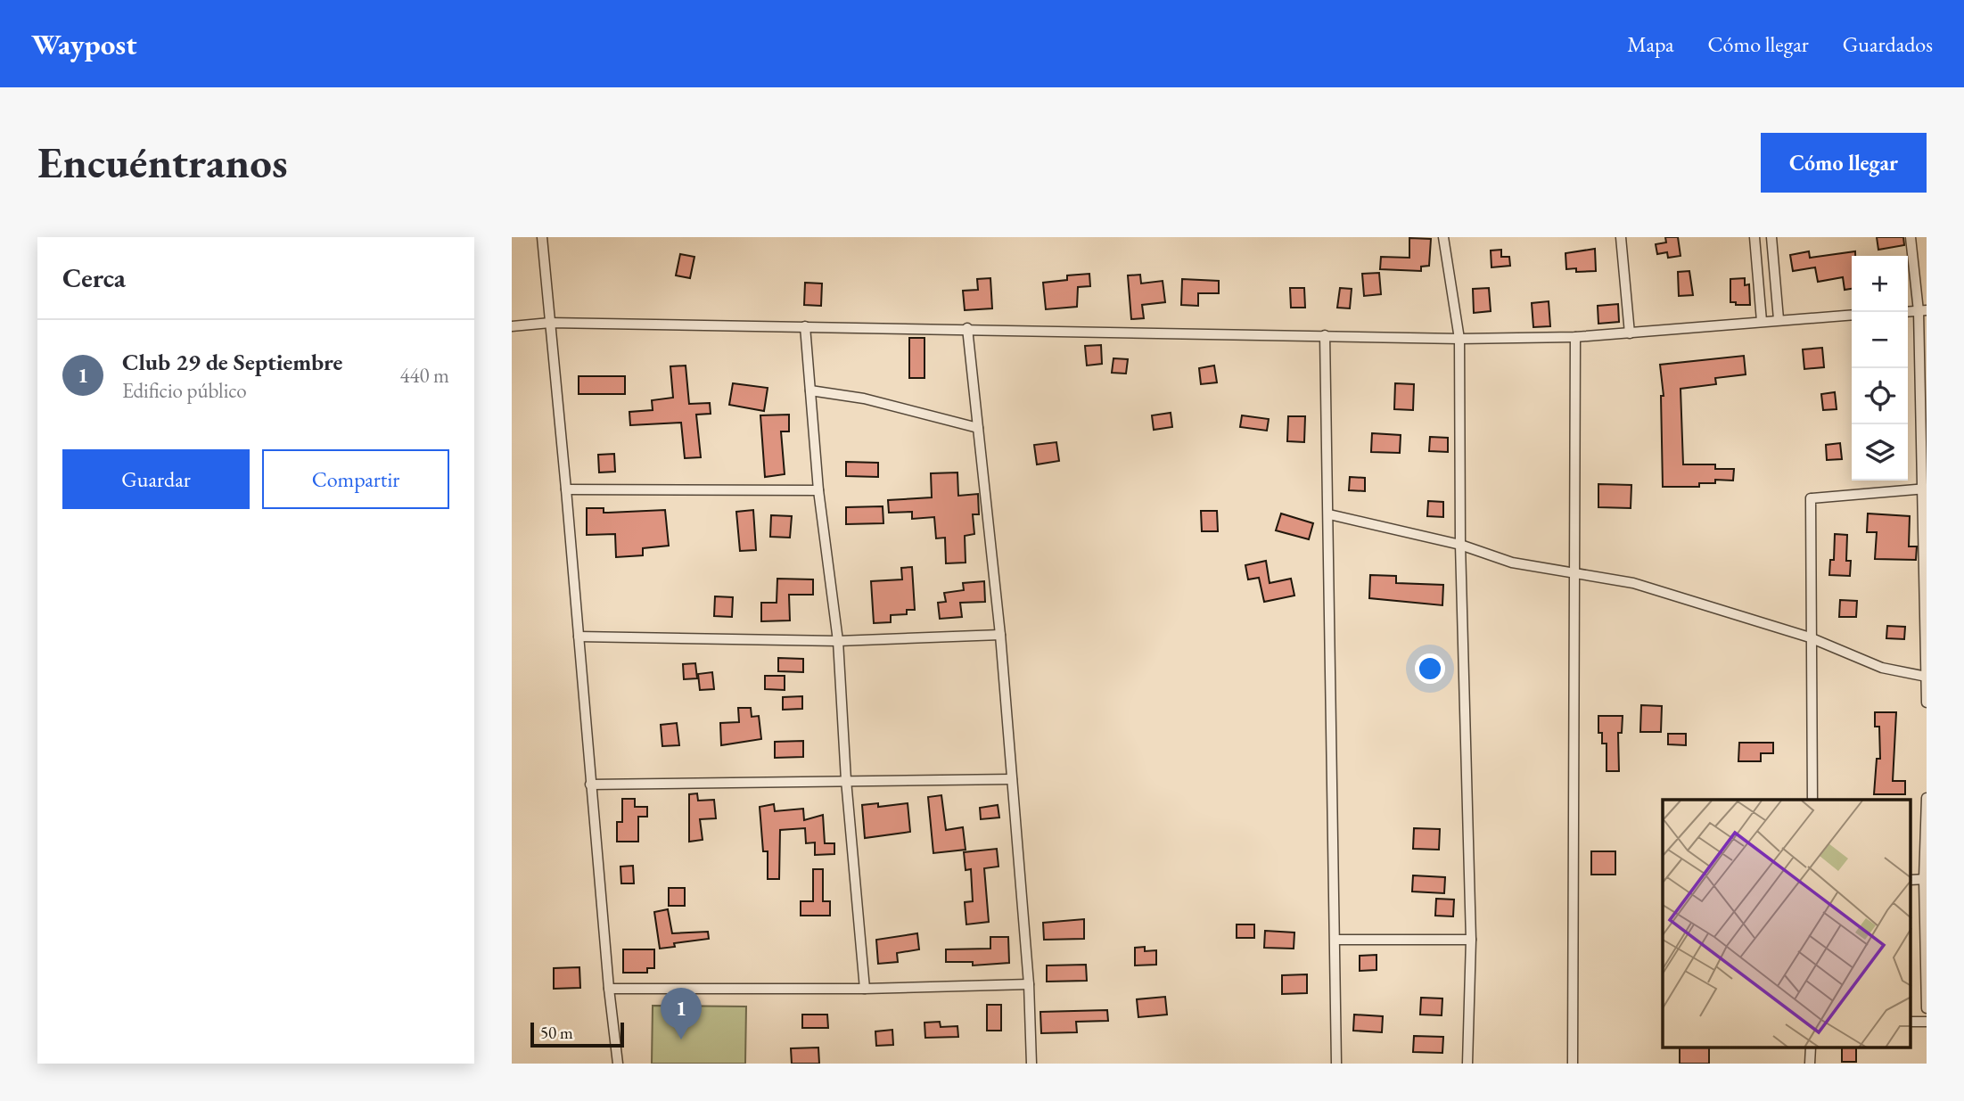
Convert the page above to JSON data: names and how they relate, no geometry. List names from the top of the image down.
{
  "scale_bar": "50 m",
  "page": {
    "header": "Waypost",
    "nav": ["Mapa", "Cómo llegar", "Guardados"],
    "buttons": [
      "Cómo llegar",
      ["Guardar", "Compartir"]
    ],
    "title": "Encuéntranos",
    "heading": "Cerca",
    "map_buttons": ["+", "−"],
    "list": [
      {
        "mark": "1",
        "name": "Club 29 de Septiembre",
        "note": "Edificio público",
        "value": "440 m"
      }
    ],
    "pins": "1",
    "scale": "50 m"
  }
}
